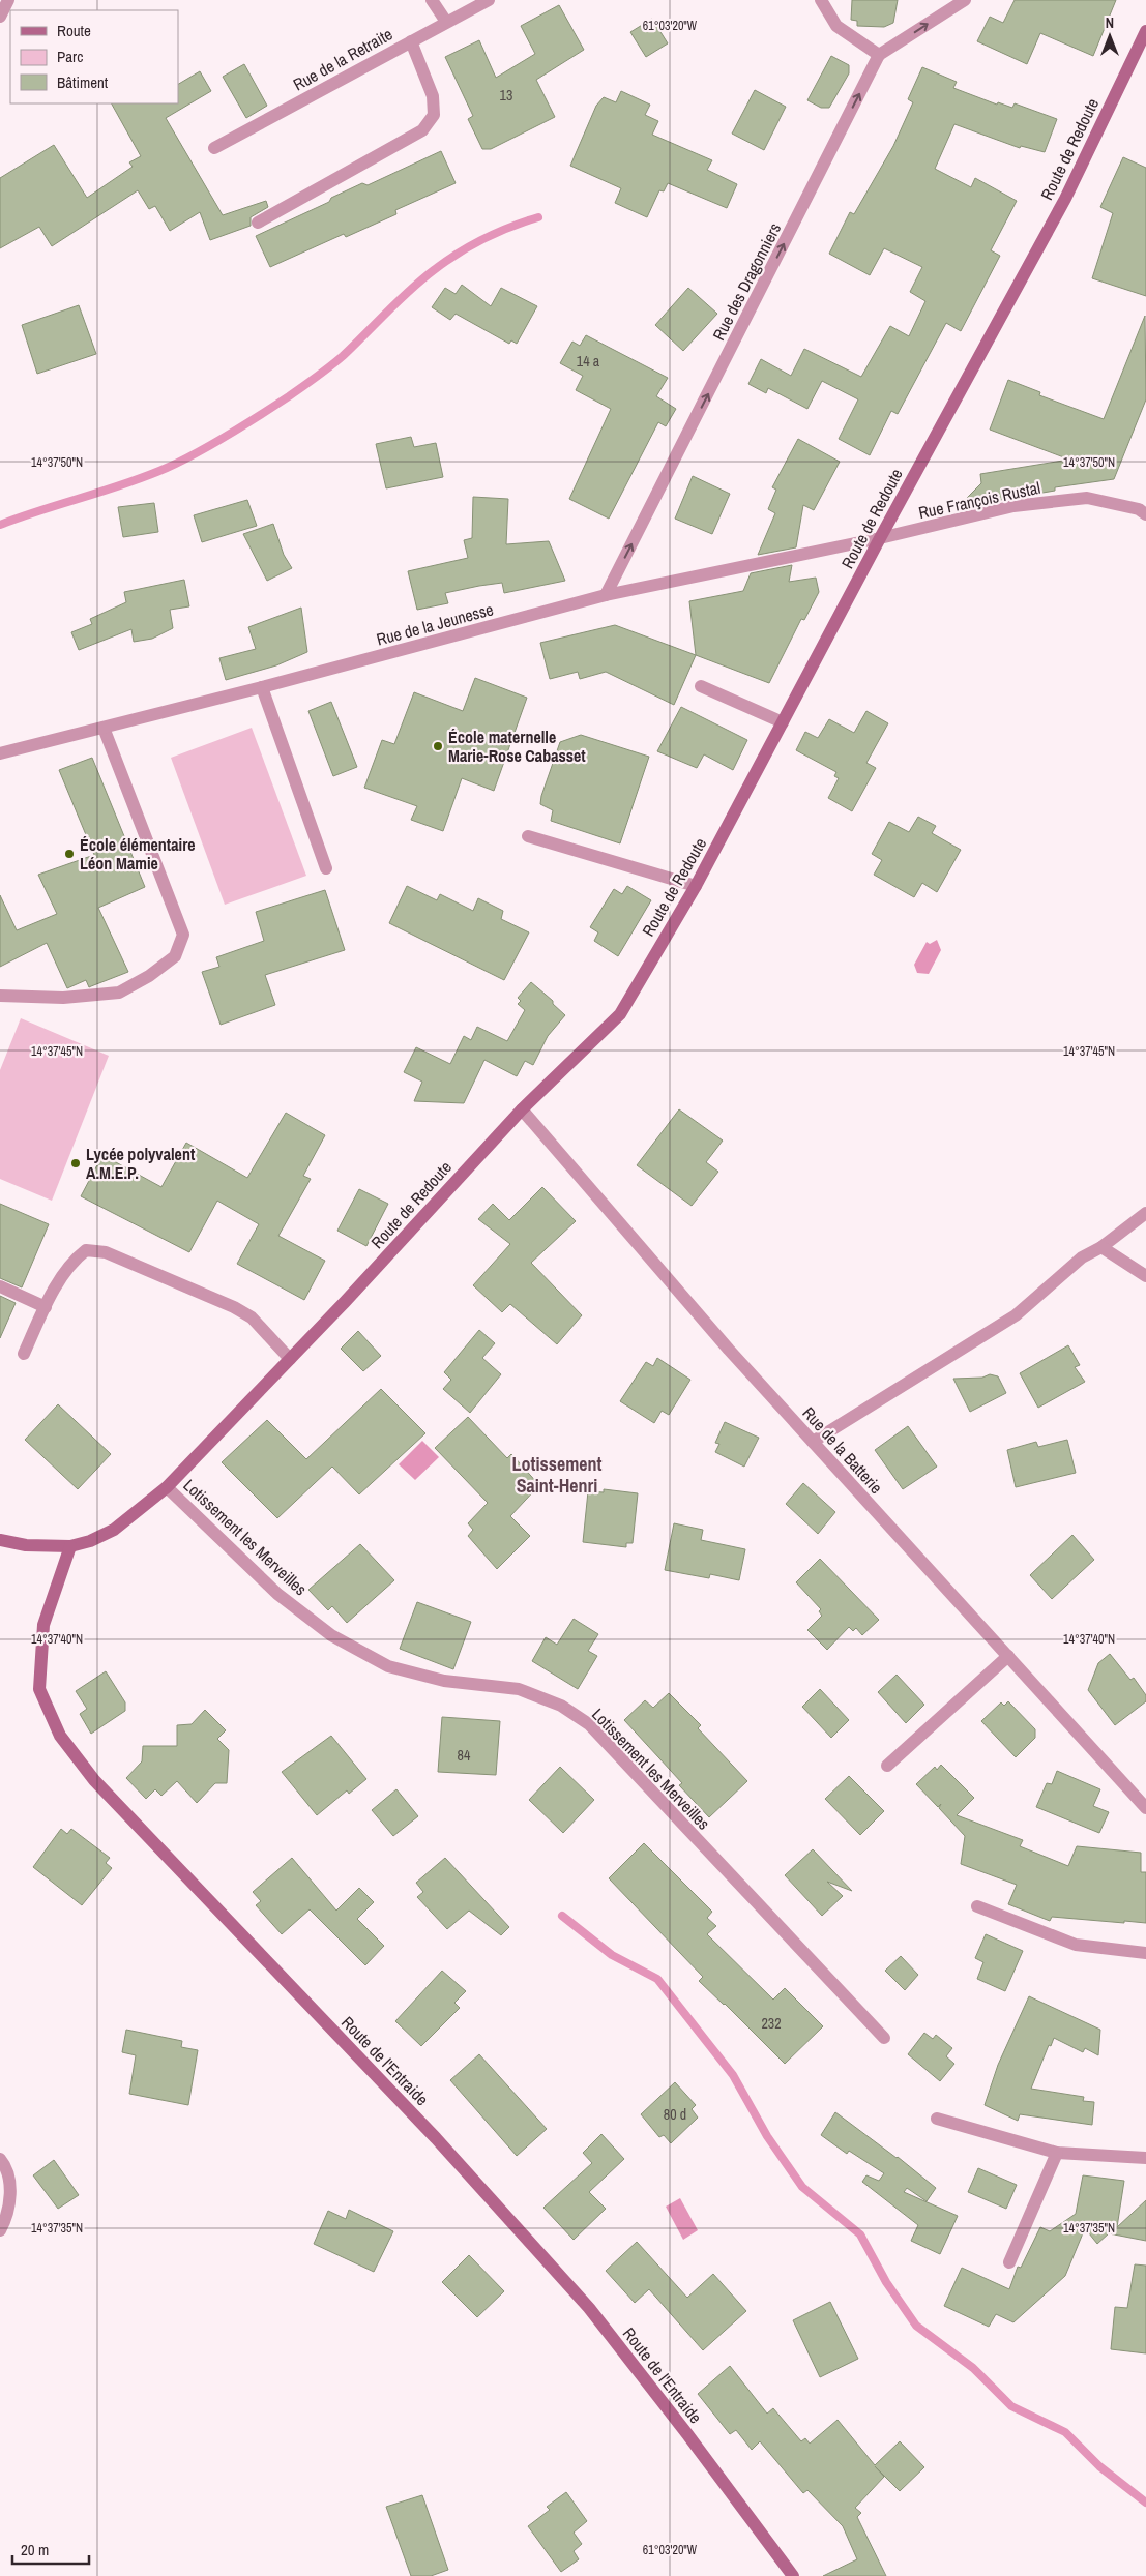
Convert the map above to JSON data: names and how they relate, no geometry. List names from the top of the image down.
{
  "streets": {
    "main road": ["Route de Redoute", "Route de l'Entraide"],
    "street": [
      "Rue de la Retraite",
      "Rue des Dragonniers",
      "Rue François Rustal",
      "Rue de la Jeunesse",
      "Rue de la Batterie",
      "Lotissement les Merveilles"
    ]
  },
  "crossings": [
    ["Route de Redoute", "Rue François Rustal"],
    ["Route de Redoute", "Rue de la Jeunesse"],
    ["Route de Redoute", "Rue de la Batterie"],
    ["Route de Redoute", "Lotissement les Merveilles"],
    ["Route de Redoute", "Route de l'Entraide"],
    ["Rue des Dragonniers", "Rue de la Jeunesse"],
    ["Rue François Rustal", "Rue de la Jeunesse"]
  ],
  "one_way": ["Rue des Dragonniers"],
  "districts": ["Lotissement Saint-Henri"],
  "places": ["École maternelle Marie-Rose Cabasset", "École élémentaire Léon Mamie", "Lycée polyvalent A.M.E.P."],
  "house_numbers": [
    "13",
    "14 a",
    "84",
    "232",
    "80 d"
  ],
  "legend": ["Route", "Parc", "Bâtiment"],
  "scale_bar": "20 m",
  "north": "top",
  "coordinates": [
    "61°03'20\"W",
    "14°37'50\"N",
    "14°37'45\"N",
    "14°37'40\"N",
    "14°37'35\"N"
  ]
}
